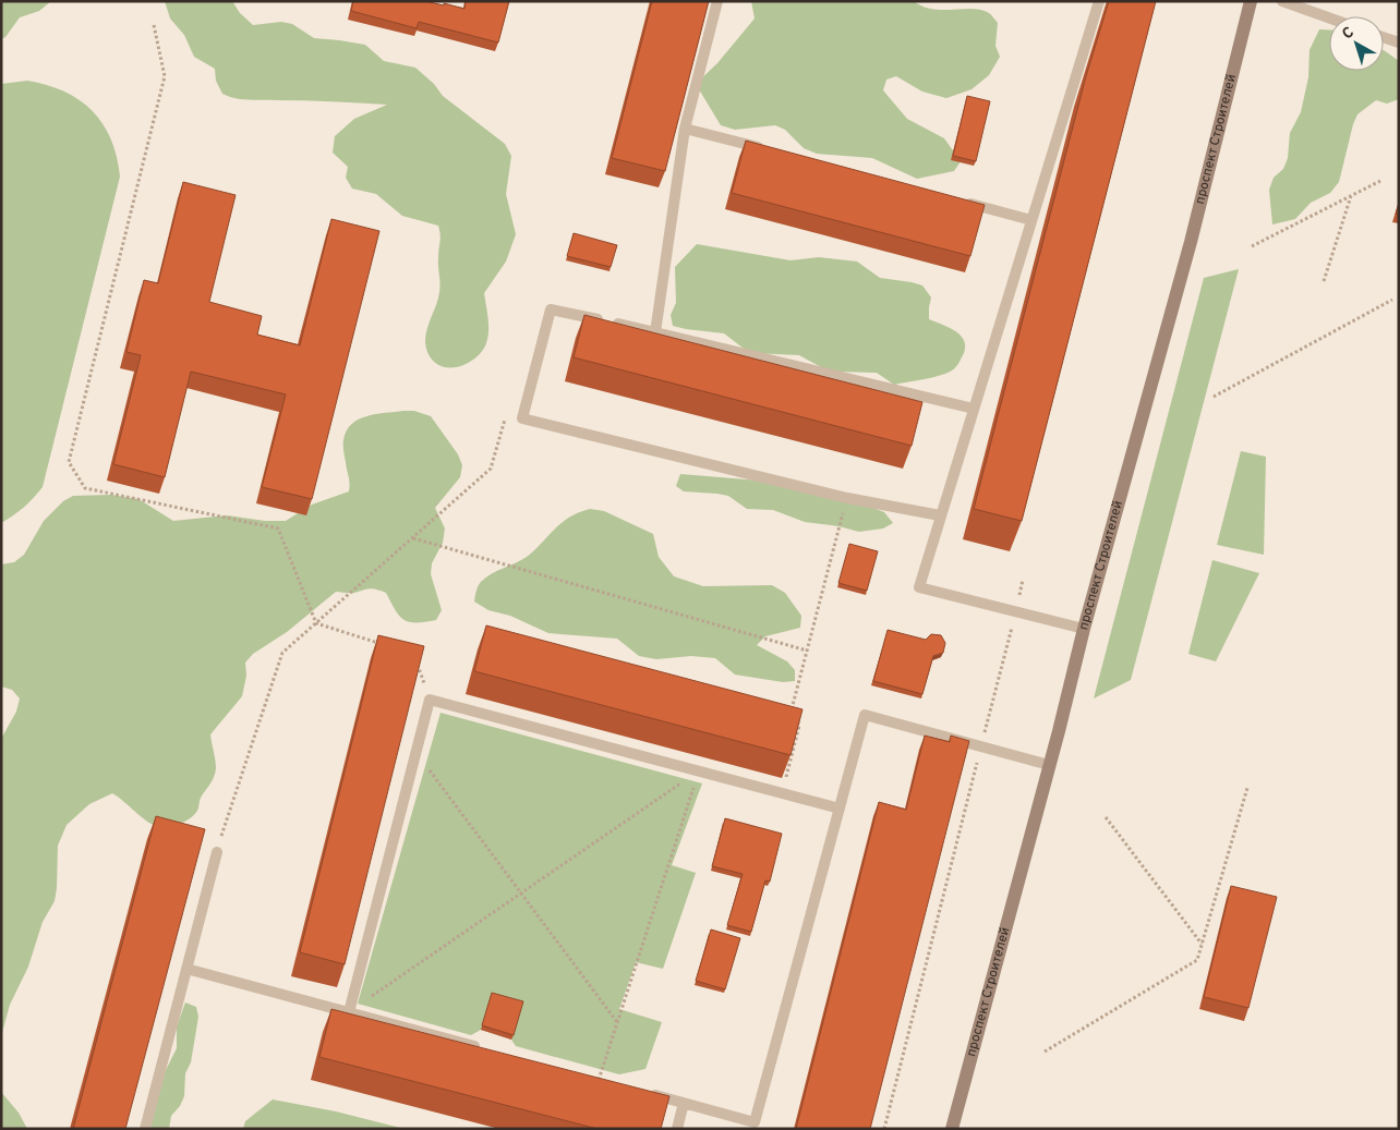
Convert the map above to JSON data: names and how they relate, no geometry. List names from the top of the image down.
{
  "streets": {
    "street": ["проспект Строителей"]
  },
  "north": "top left"
}
